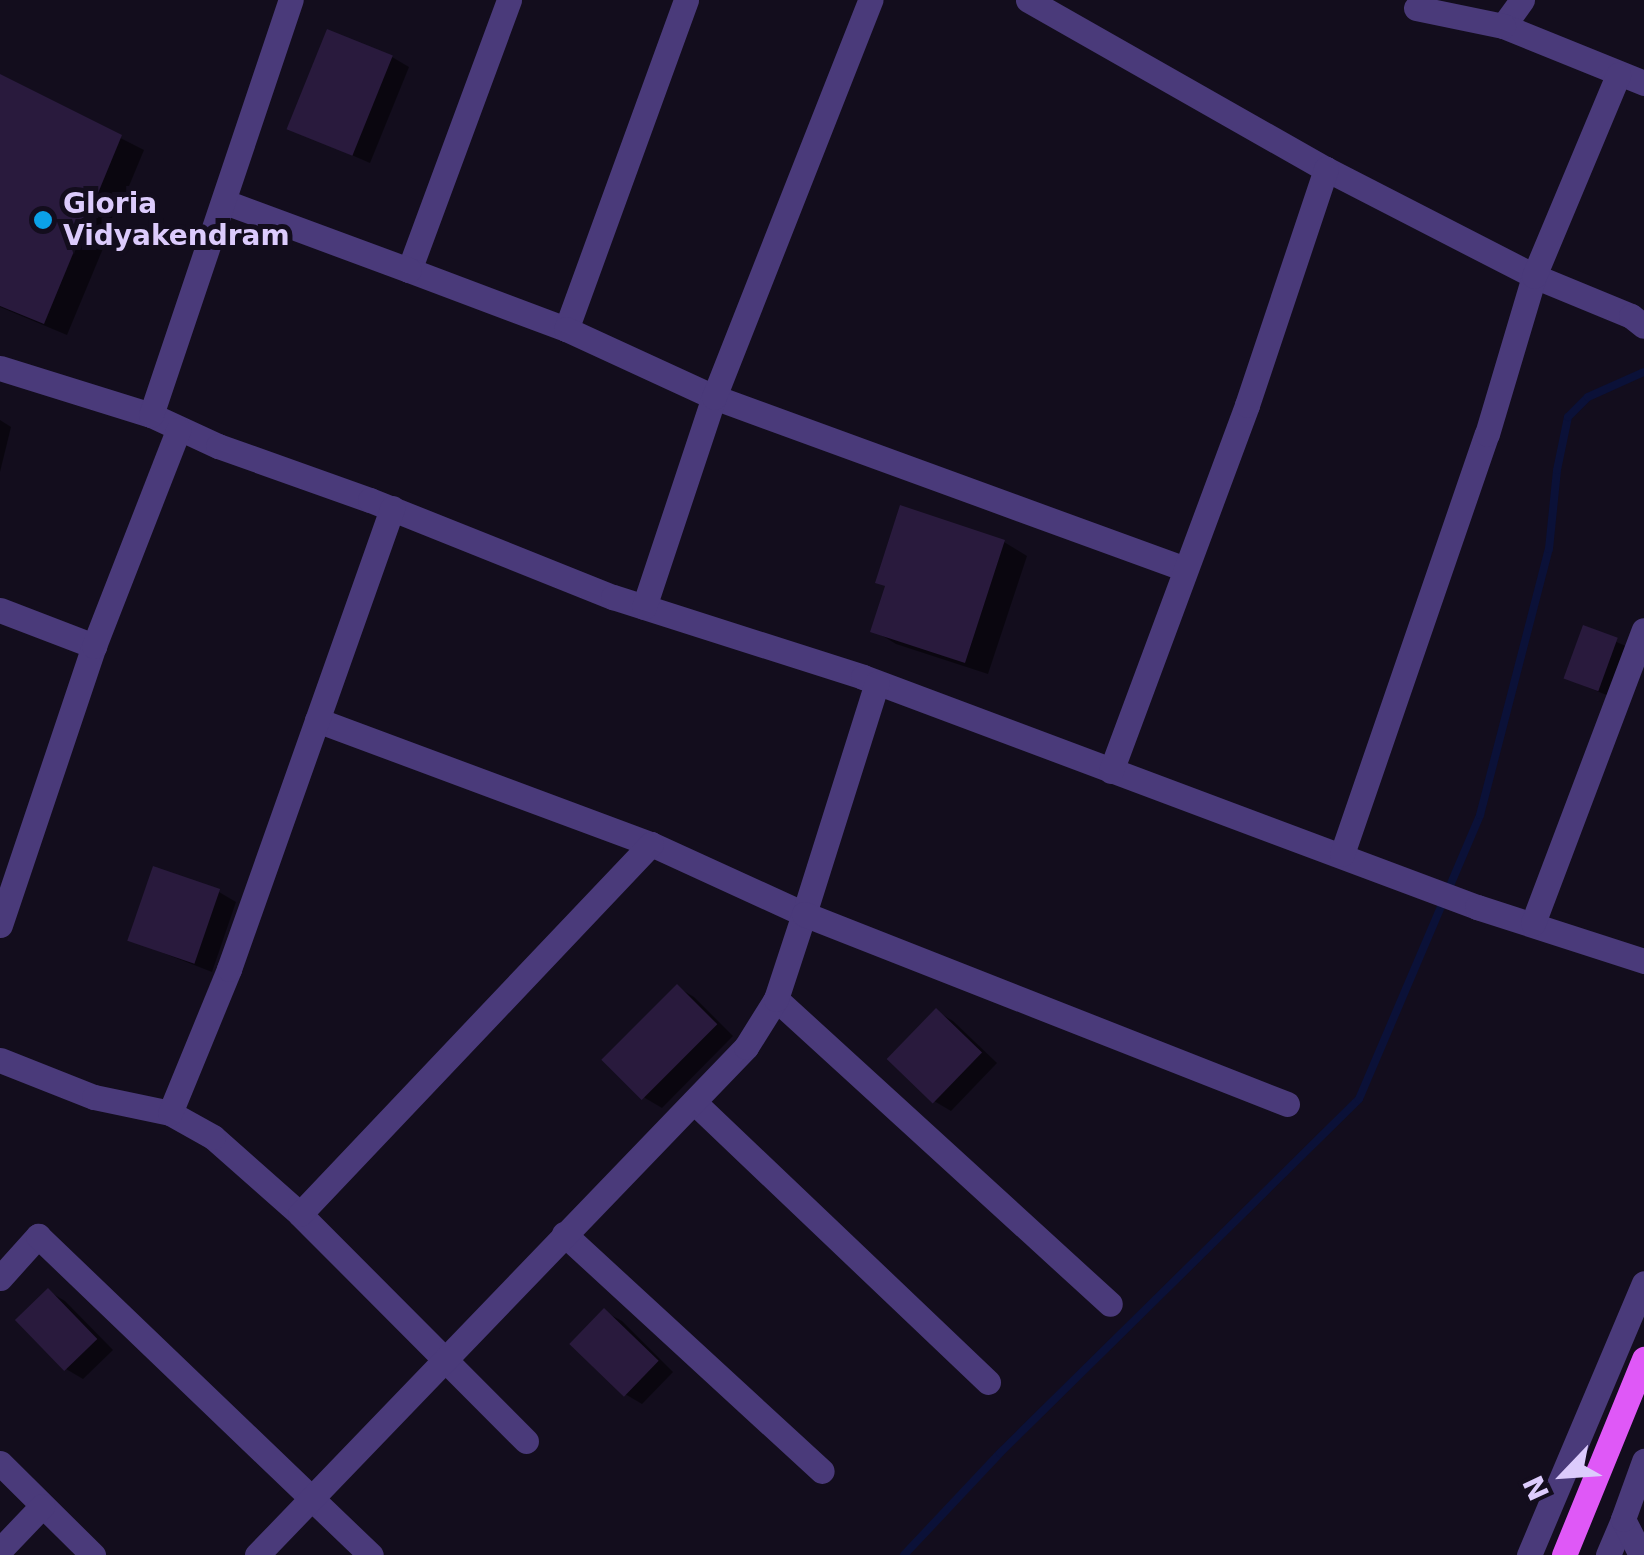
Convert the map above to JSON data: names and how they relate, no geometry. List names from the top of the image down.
{
  "places": ["Gloria Vidyakendram"],
  "north": "bottom left"
}
